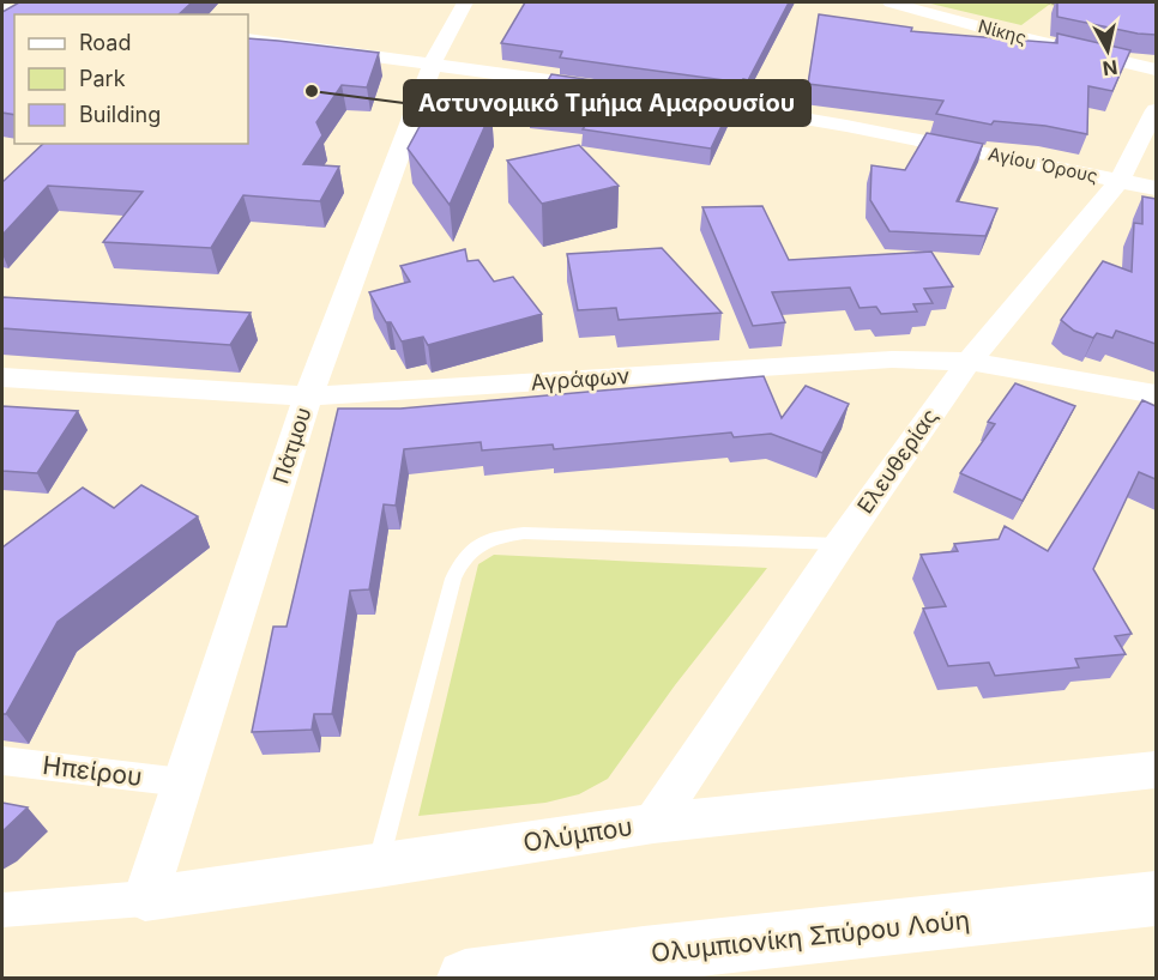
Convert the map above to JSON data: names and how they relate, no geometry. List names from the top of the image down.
{
  "streets": {
    "main road": ["Ολυμπιονίκη Σπύρου Λούη"],
    "street": [
      "Νίκης",
      "Αγίου Όρους",
      "Αγράφων",
      "Πάτμου",
      "Ελευθερίας",
      "Ηπείρου",
      "Ολύμπου"
    ]
  },
  "crossings": [
    ["Αγίου Όρους", "Ελευθερίας"],
    ["Αγράφων", "Πάτμου"],
    ["Αγράφων", "Ελευθερίας"],
    ["Πάτμου", "Ηπείρου"],
    ["Πάτμου", "Ολύμπου"],
    ["Ελευθερίας", "Ολύμπου"]
  ],
  "places": ["Αστυνομικό Τμήμα Αμαρουσίου"],
  "legend": ["Road", "Park", "Building"],
  "north": "bottom"
}
